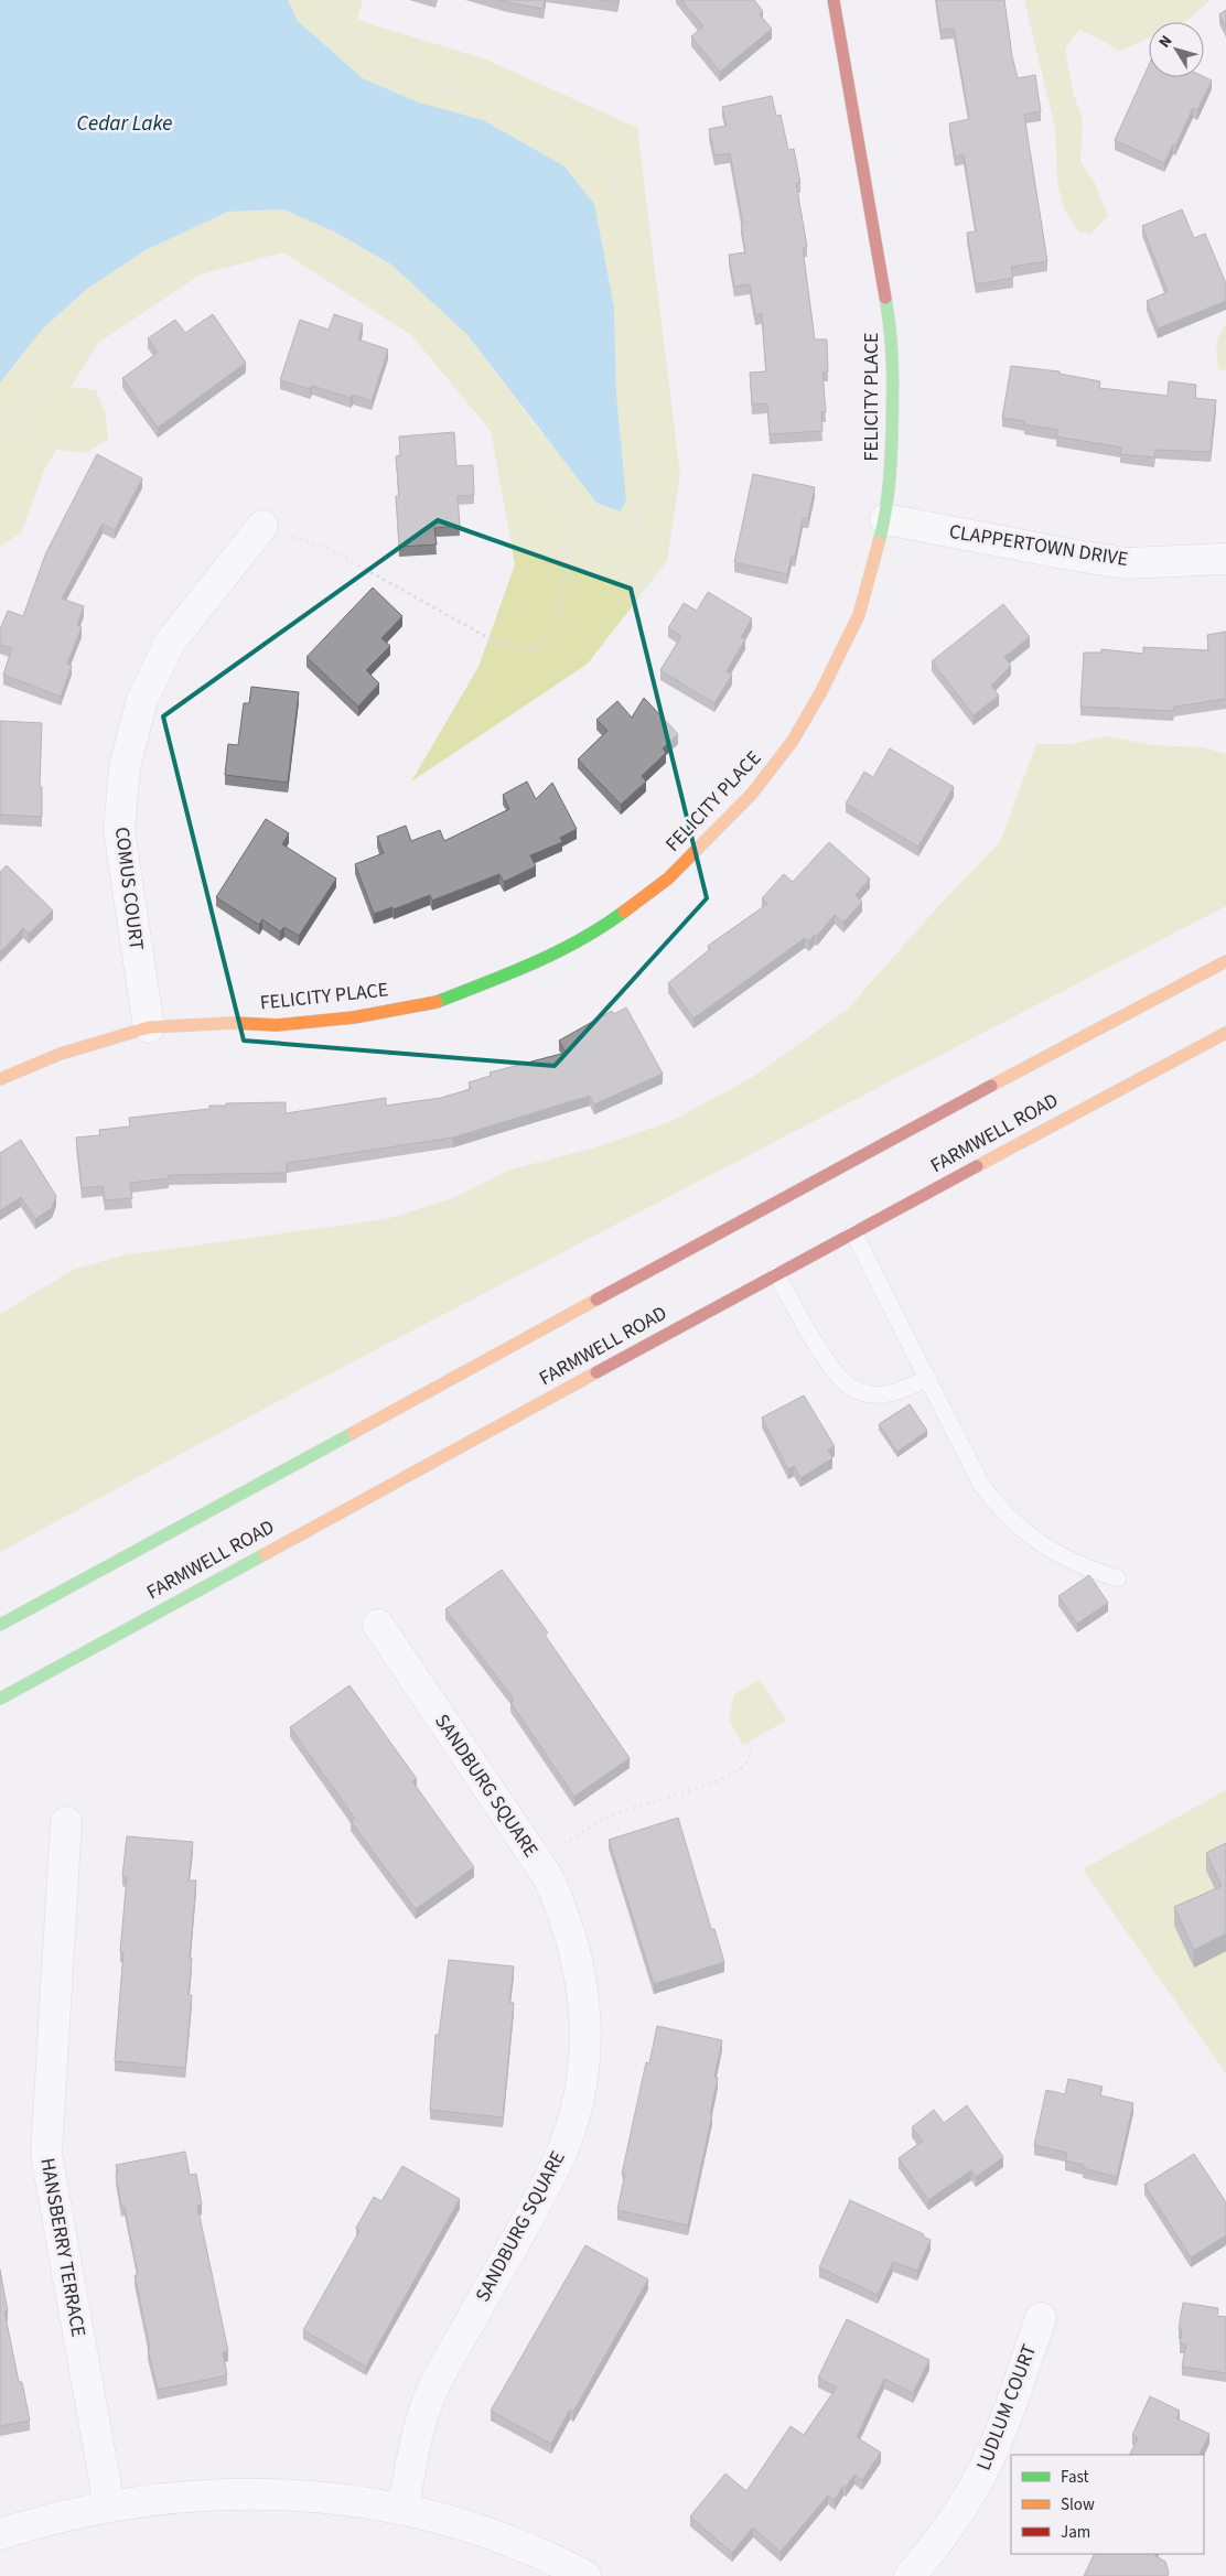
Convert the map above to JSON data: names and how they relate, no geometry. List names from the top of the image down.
{
  "streets": {
    "main road": ["FELICITY PLACE", "FARMWELL ROAD"],
    "street": [
      "CLAPPERTOWN DRIVE",
      "COMUS COURT",
      "SANDBURG SQUARE",
      "HANSBERRY TERRACE",
      "LUDLUM COURT"
    ]
  },
  "crossings": [
    ["FELICITY PLACE", "CLAPPERTOWN DRIVE"],
    ["FELICITY PLACE", "COMUS COURT"]
  ],
  "water": ["Cedar Lake"],
  "legend": ["Fast", "Slow", "Jam"],
  "north": "top left"
}
